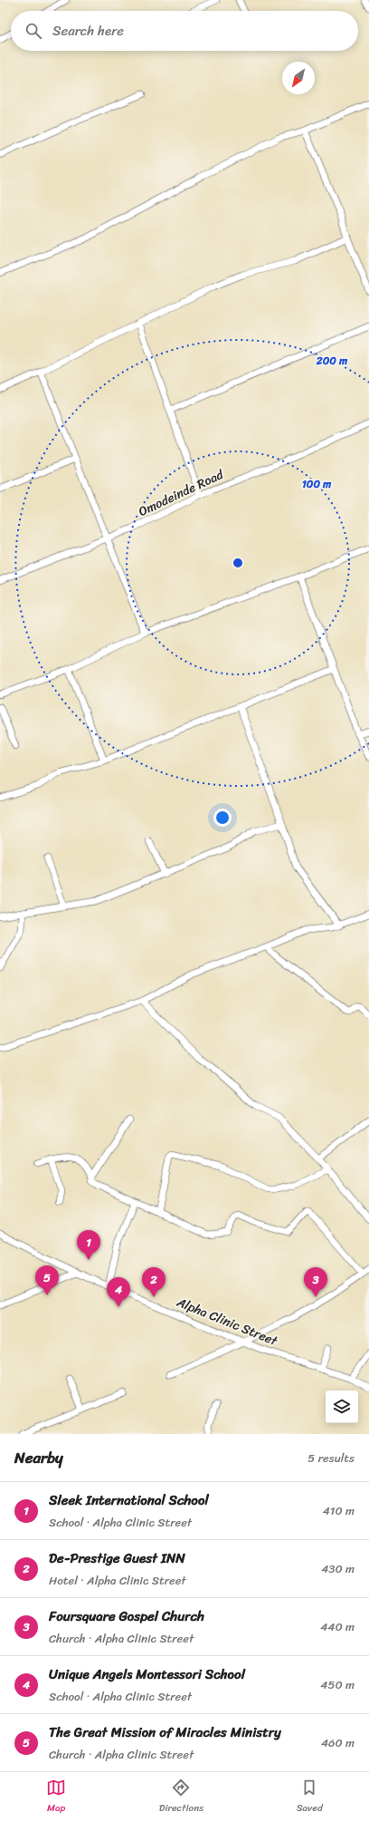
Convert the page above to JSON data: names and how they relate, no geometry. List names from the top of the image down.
{
  "streets": {
    "street": ["Omodeinde Road", "Alpha Clinic Street"]
  },
  "north": "bottom left",
  "page": {
    "search": "Search here",
    "pins": [
      "1",
      "5",
      "2",
      "3",
      "4"
    ],
    "heading": ["Nearby", "5 results"],
    "list": [
      {
        "mark": "1",
        "name": "Sleek International School",
        "note": "School · Alpha Clinic Street",
        "value": "410 m"
      },
      {
        "mark": "2",
        "name": "De-Prestige Guest INN",
        "note": "Hotel · Alpha Clinic Street",
        "value": "430 m"
      },
      {
        "mark": "3",
        "name": "Foursquare Gospel Church",
        "note": "Church · Alpha Clinic Street",
        "value": "440 m"
      },
      {
        "mark": "4",
        "name": "Unique Angels Montessori School",
        "note": "School · Alpha Clinic Street",
        "value": "450 m"
      },
      {
        "mark": "5",
        "name": "The Great Mission of Miracles Ministry",
        "note": "Church · Alpha Clinic Street",
        "value": "460 m"
      }
    ],
    "nav": ["Map", "Directions", "Saved"]
  },
  "rings": ["200 m", "100 m"]
}
